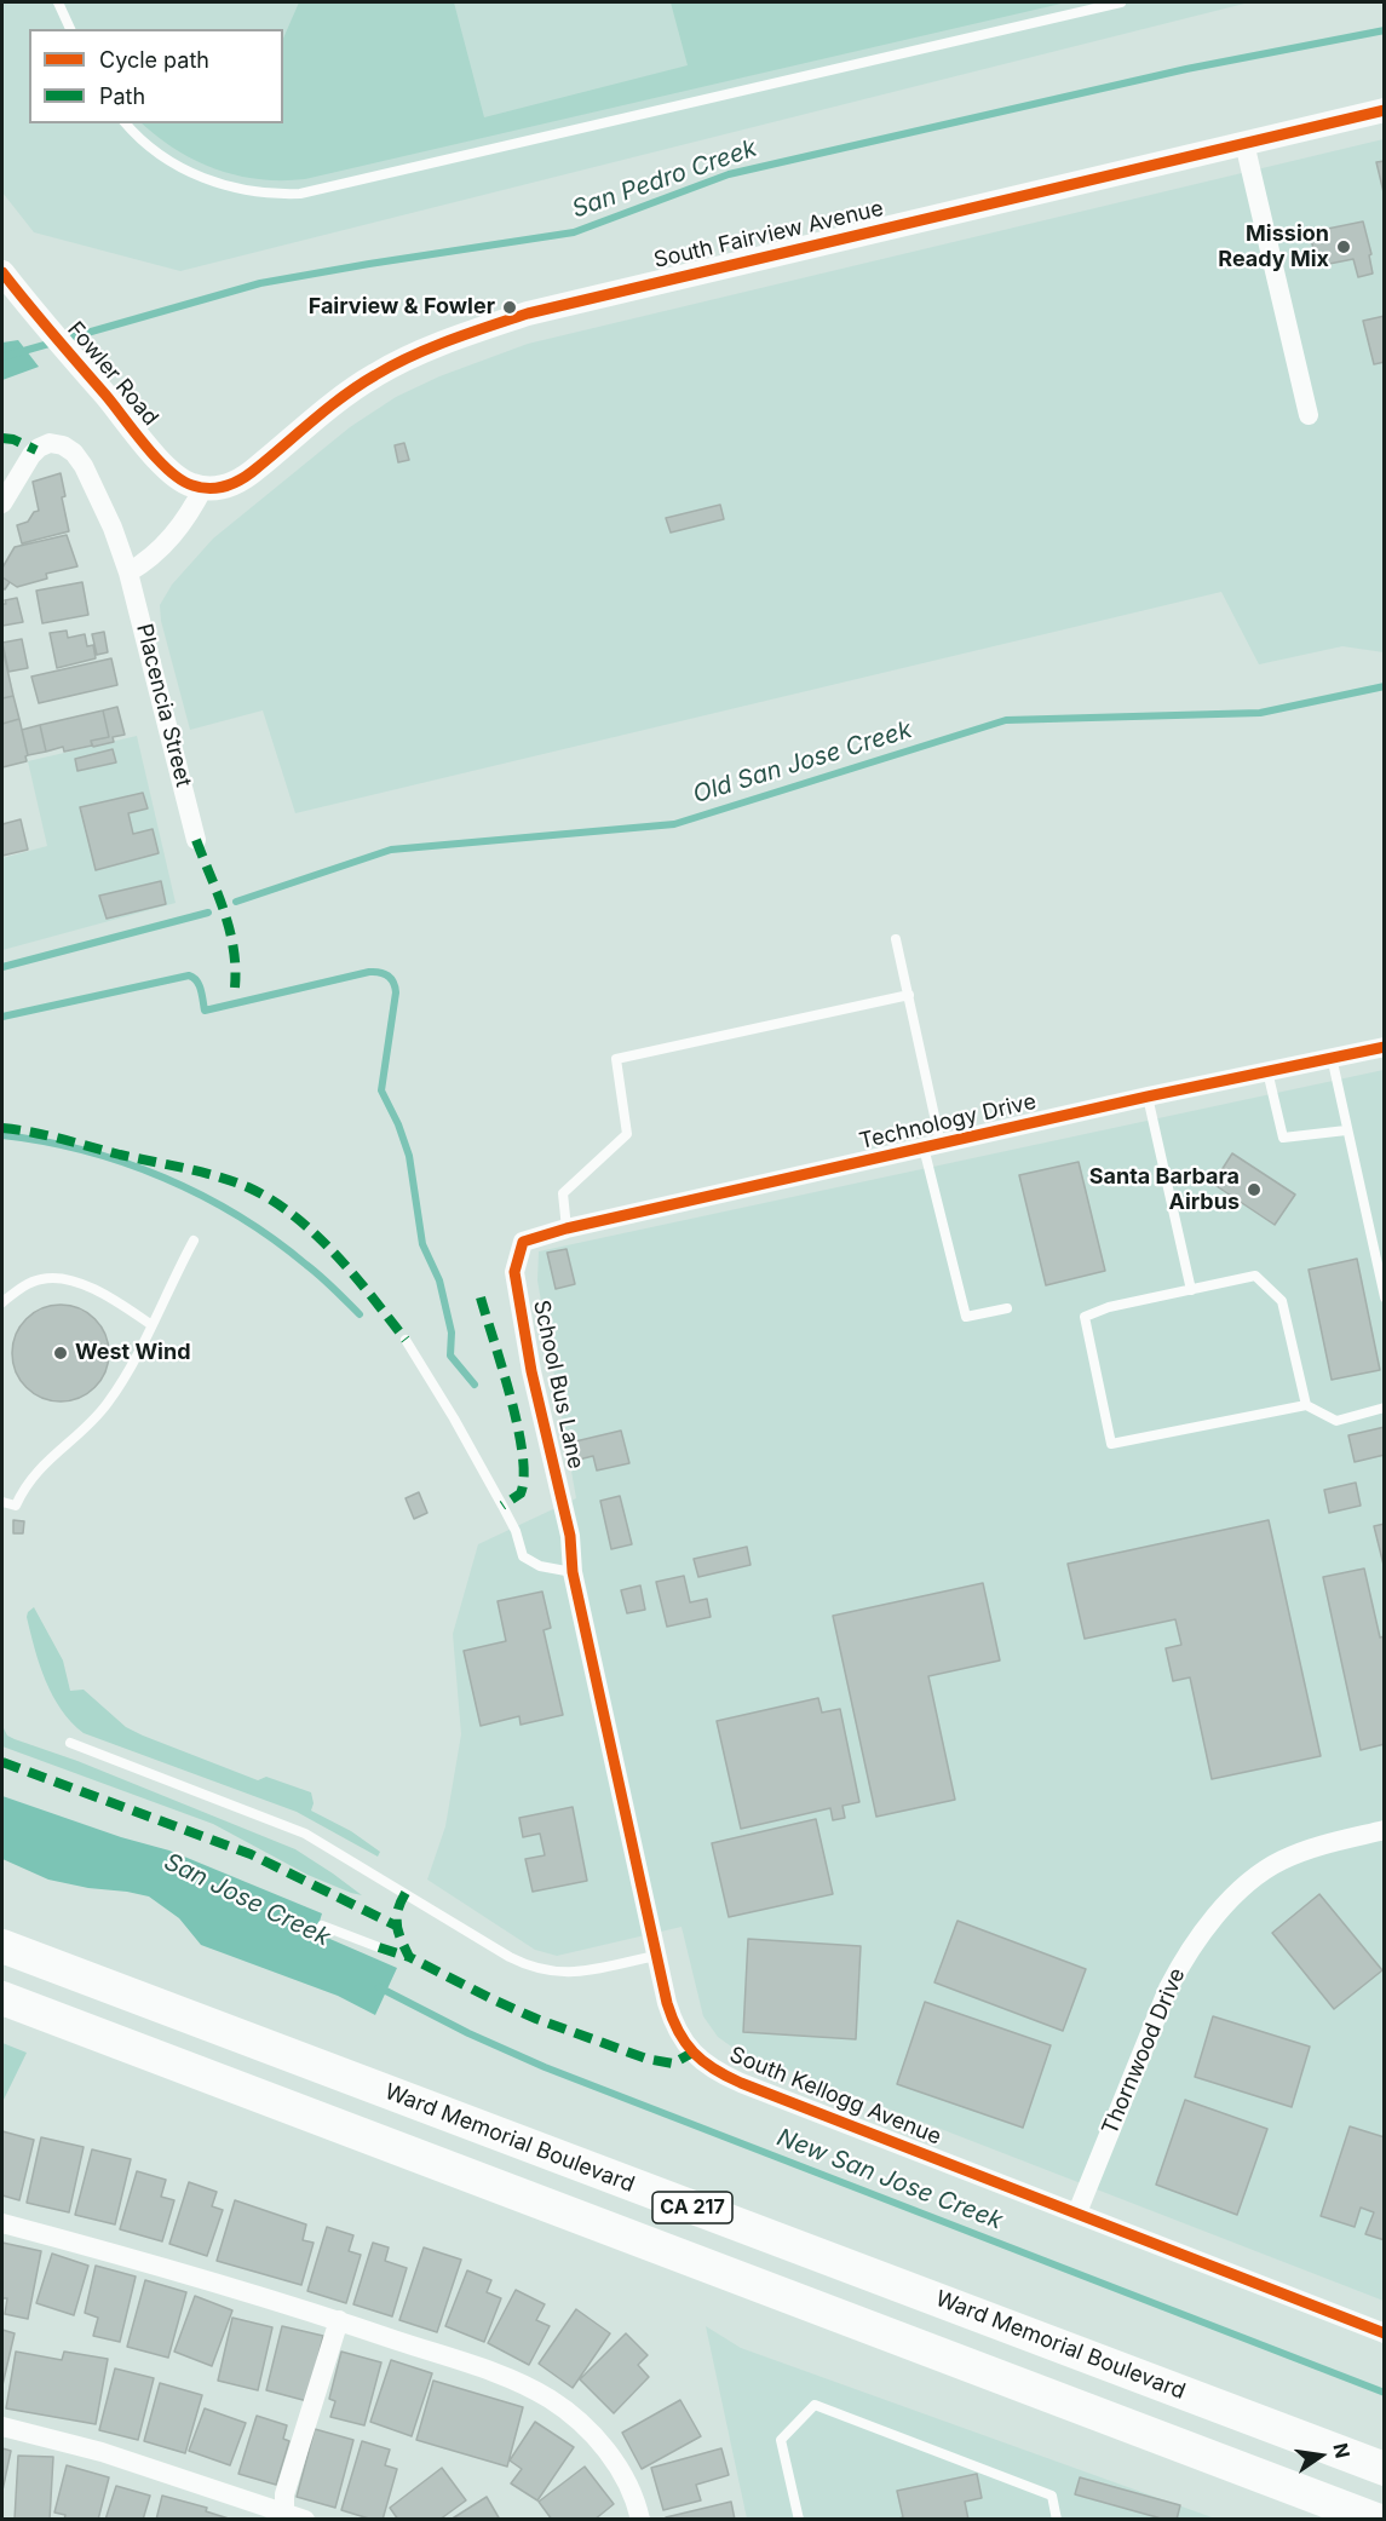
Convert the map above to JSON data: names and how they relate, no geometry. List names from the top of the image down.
{
  "streets": {
    "highway": ["Ward Memorial Boulevard", "CA 217"],
    "street": [
      "South Fairview Avenue",
      "Fowler Road",
      "Placencia Street",
      "Technology Drive",
      "School Bus Lane",
      "Thornwood Drive",
      "South Kellogg Avenue"
    ]
  },
  "crossings": [
    ["South Fairview Avenue", "Fowler Road"],
    ["Technology Drive", "School Bus Lane"],
    ["School Bus Lane", "South Kellogg Avenue"],
    ["Thornwood Drive", "South Kellogg Avenue"]
  ],
  "water": [
    "San Pedro Creek",
    "Old San Jose Creek",
    "San Jose Creek",
    "New San Jose Creek"
  ],
  "places": [
    "Mission Ready Mix",
    "Fairview & Fowler",
    "Santa Barbara Airbus",
    "West Wind"
  ],
  "legend": ["Cycle path", "Path"],
  "north": "right"
}
